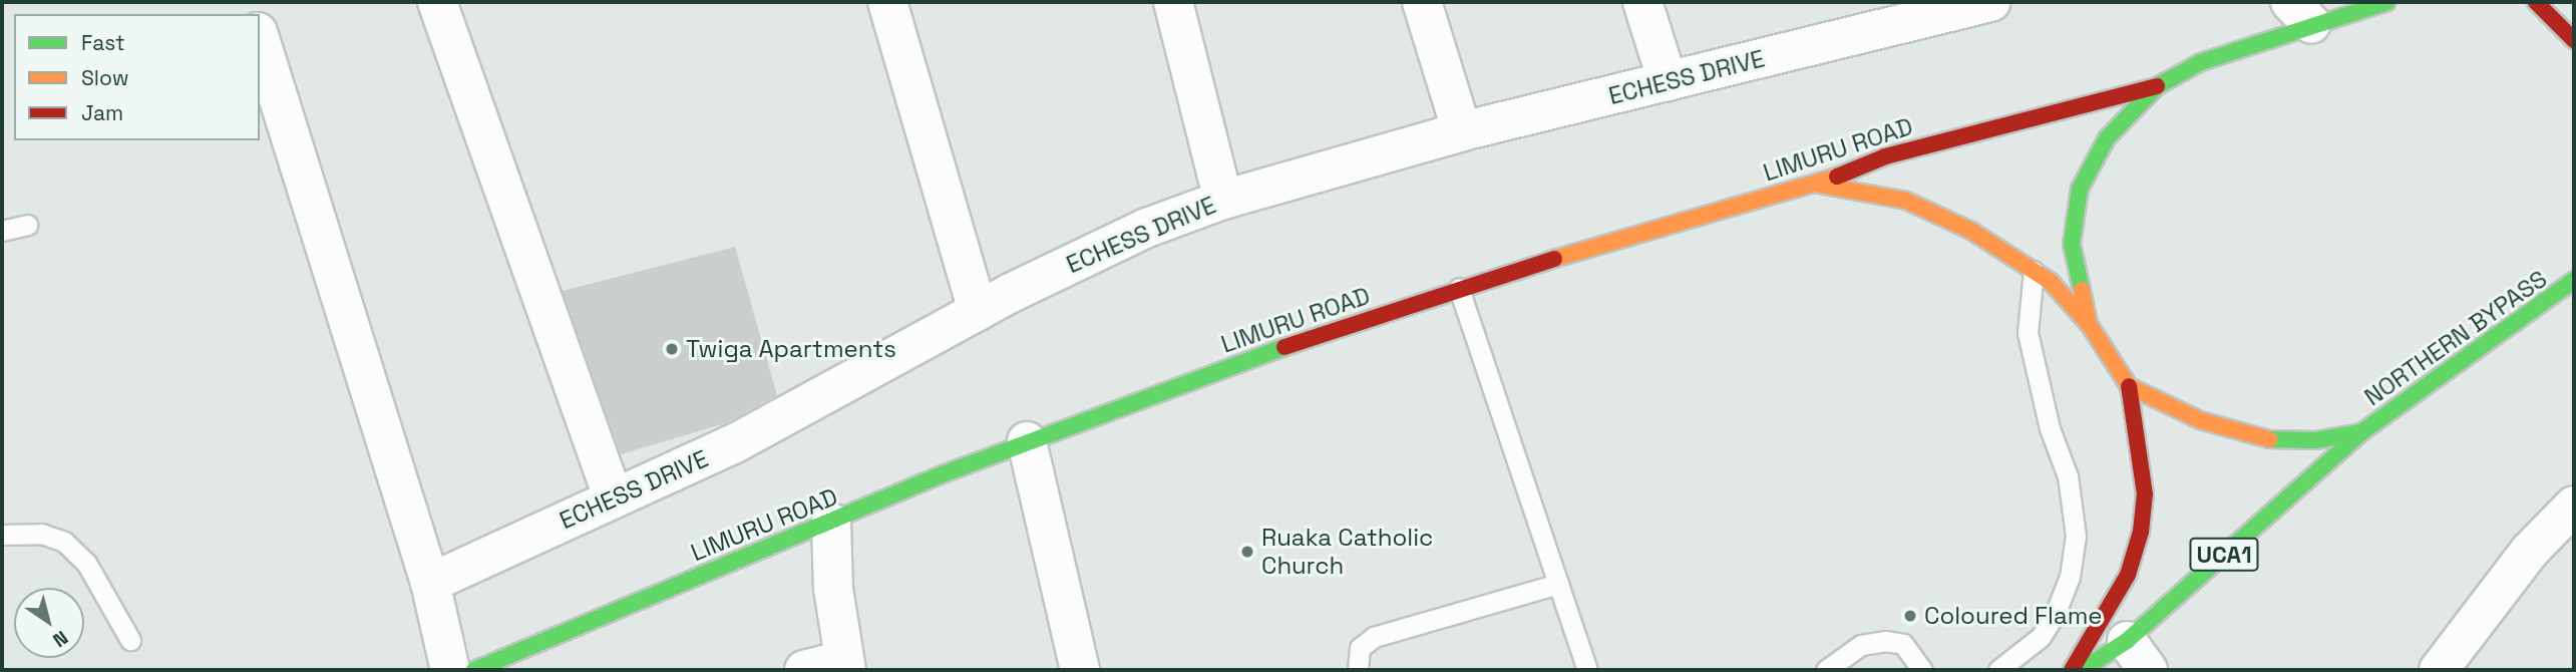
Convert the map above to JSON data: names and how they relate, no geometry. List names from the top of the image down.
{
  "streets": {
    "main road": ["LIMURU ROAD", "NORTHERN BYPASS", "UCA1"],
    "street": ["ECHESS DRIVE"]
  },
  "places": ["Twiga Apartments", "Ruaka Catholic Church", "Coloured Flame"],
  "legend": ["Fast", "Slow", "Jam"],
  "north": "bottom right"
}
